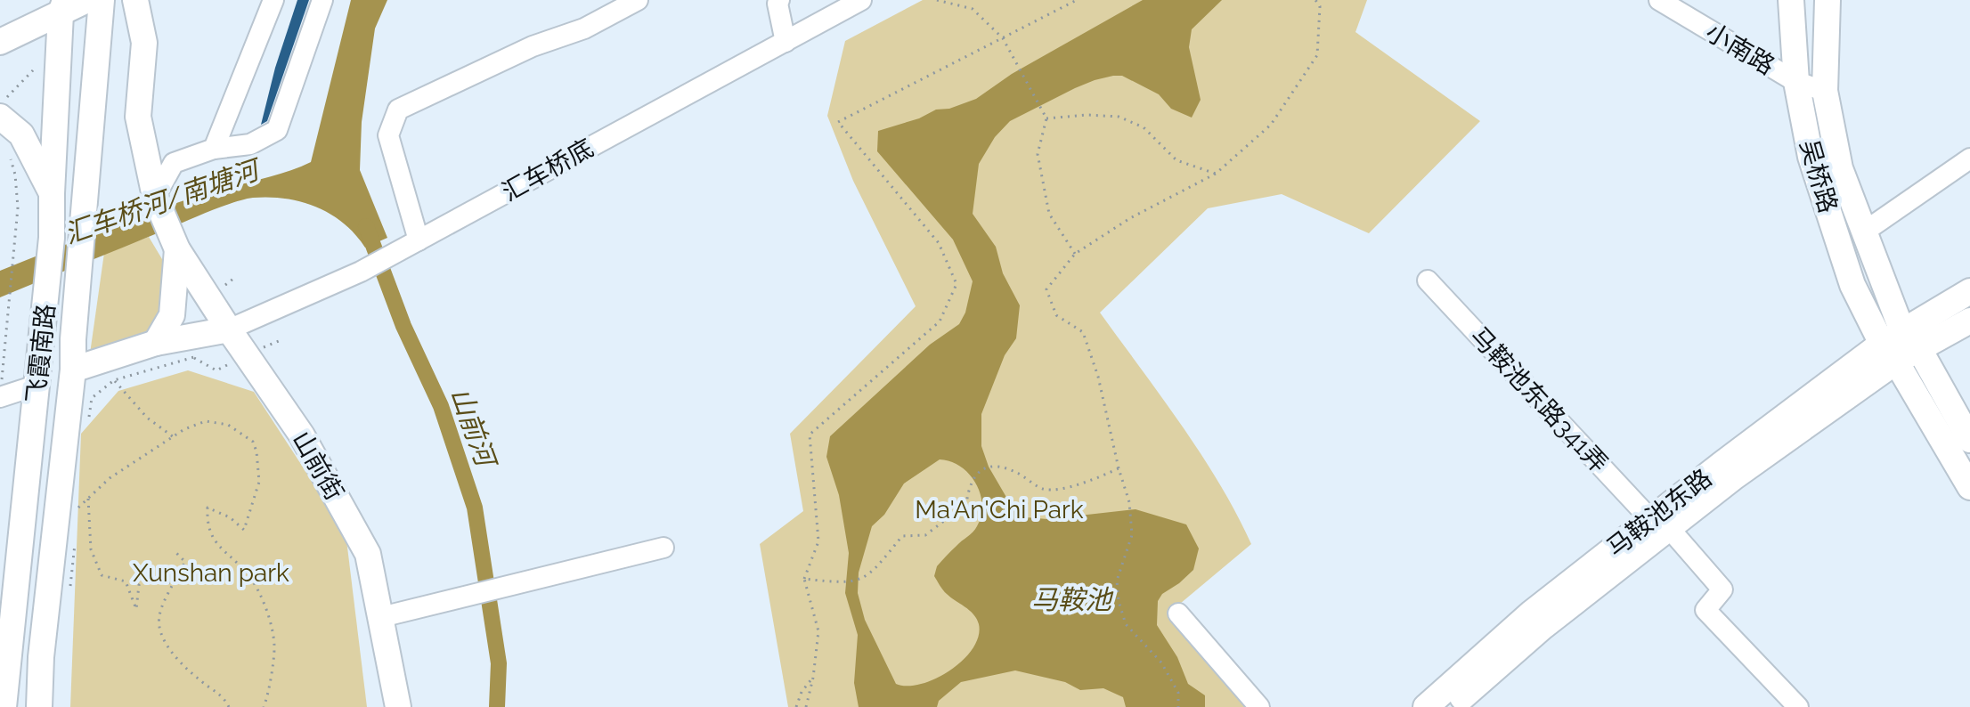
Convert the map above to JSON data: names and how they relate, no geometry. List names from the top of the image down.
{
  "streets": {
    "main road": [
      "吴桥路",
      "飞霞南路",
      "山前街",
      "马鞍池东路"
    ],
    "street": ["小南路", "汇车桥底", "马鞍池东路341弄"]
  },
  "crossings": [
    ["小南路", "吴桥路"],
    ["汇车桥底", "山前街"],
    ["吴桥路", "马鞍池东路"],
    ["马鞍池东路341弄", "马鞍池东路"]
  ],
  "water": ["汇车桥河/南塘河", "山前河", "马鞍池"],
  "parks": ["Ma'An'Chi Park", "Xunshan park"]
}
